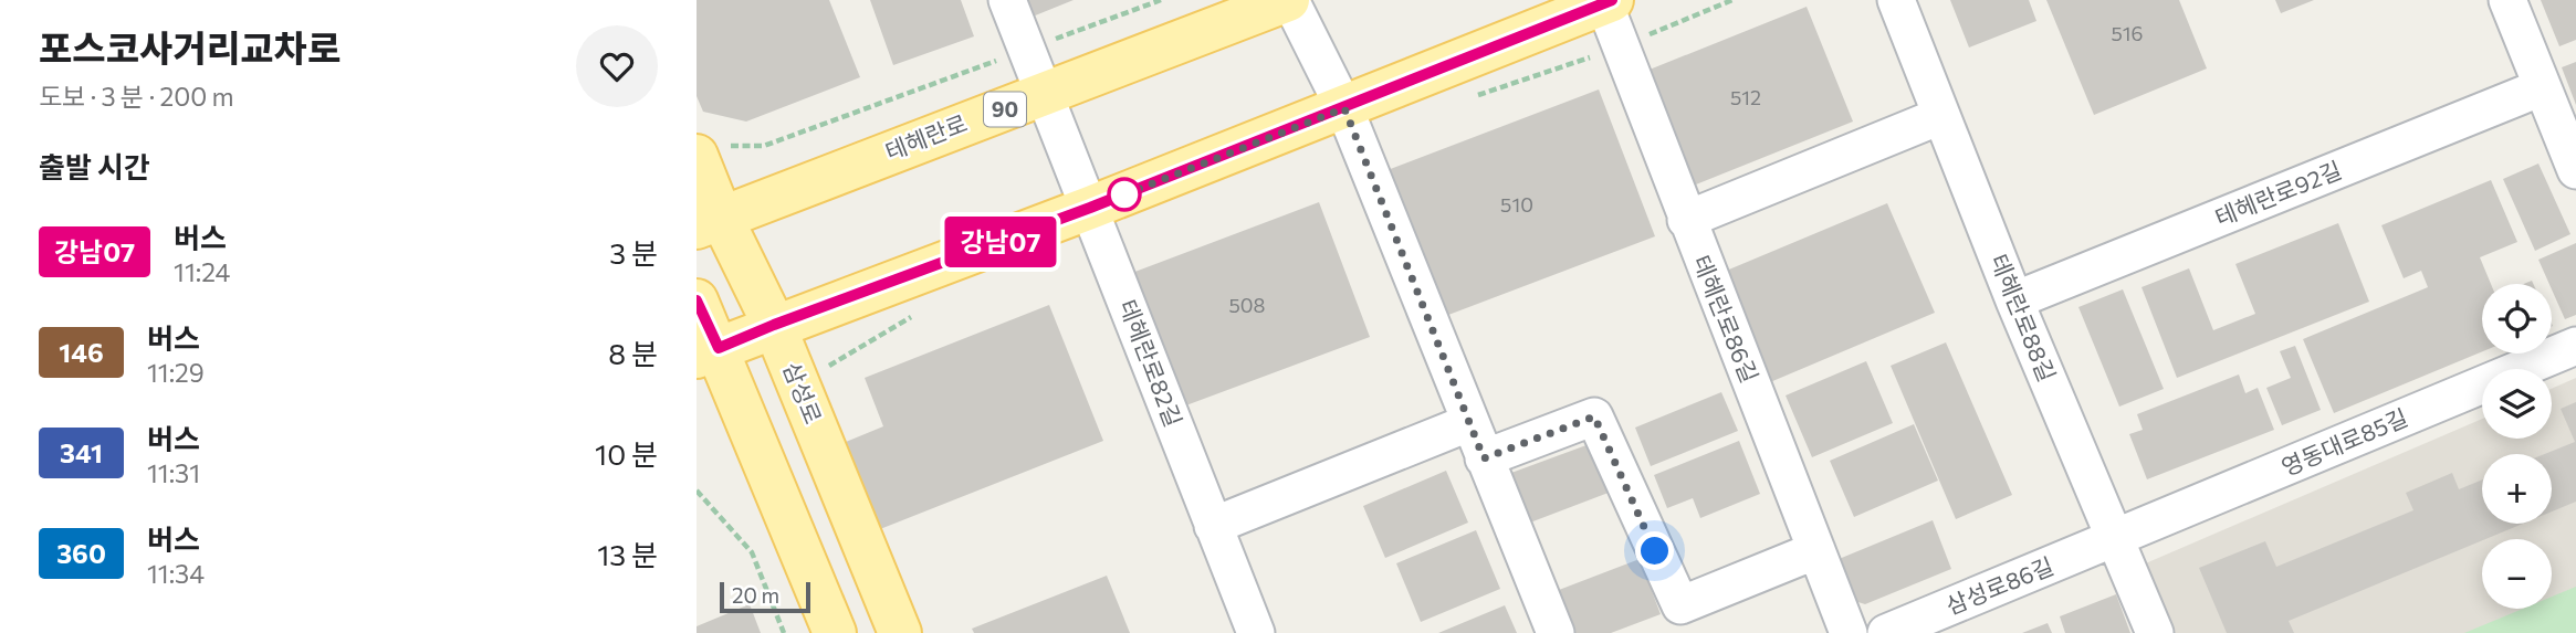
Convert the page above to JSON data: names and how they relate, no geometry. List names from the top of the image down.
{
  "streets": {
    "main road": ["90", "테헤란로", "삼성로"],
    "street": [
      "테헤란로92길",
      "테헤란로88길",
      "테헤란로86길",
      "테헤란로82길",
      "영동대로85길",
      "삼성로86길"
    ]
  },
  "crossings": [
    ["테헤란로", "테헤란로82길"],
    ["테헤란로", "삼성로"],
    ["테헤란로92길", "테헤란로88길"],
    ["테헤란로88길", "영동대로85길"],
    ["테헤란로88길", "삼성로86길"],
    ["영동대로85길", "삼성로86길"]
  ],
  "lines": ["bus line 강남07"],
  "house_numbers": [
    "516",
    "512",
    "510",
    "508"
  ],
  "scale_bar": "20 m",
  "page": {
    "heading": [
      ["포스코사거리교차로", "도보 · 3 분 · 200 m"],
      "출발 시간"
    ],
    "on_map": "강남07",
    "list": [
      {
        "mark": "강남07",
        "name": "버스",
        "note": "11:24",
        "value": "3 분"
      },
      {
        "mark": "146",
        "name": "버스",
        "note": "11:29",
        "value": "8 분"
      },
      {
        "mark": "341",
        "name": "버스",
        "note": "11:31",
        "value": "10 분"
      },
      {
        "mark": "360",
        "name": "버스",
        "note": "11:34",
        "value": "13 분"
      }
    ],
    "map_buttons": ["+", "−"],
    "scale": "20 m"
  }
}
